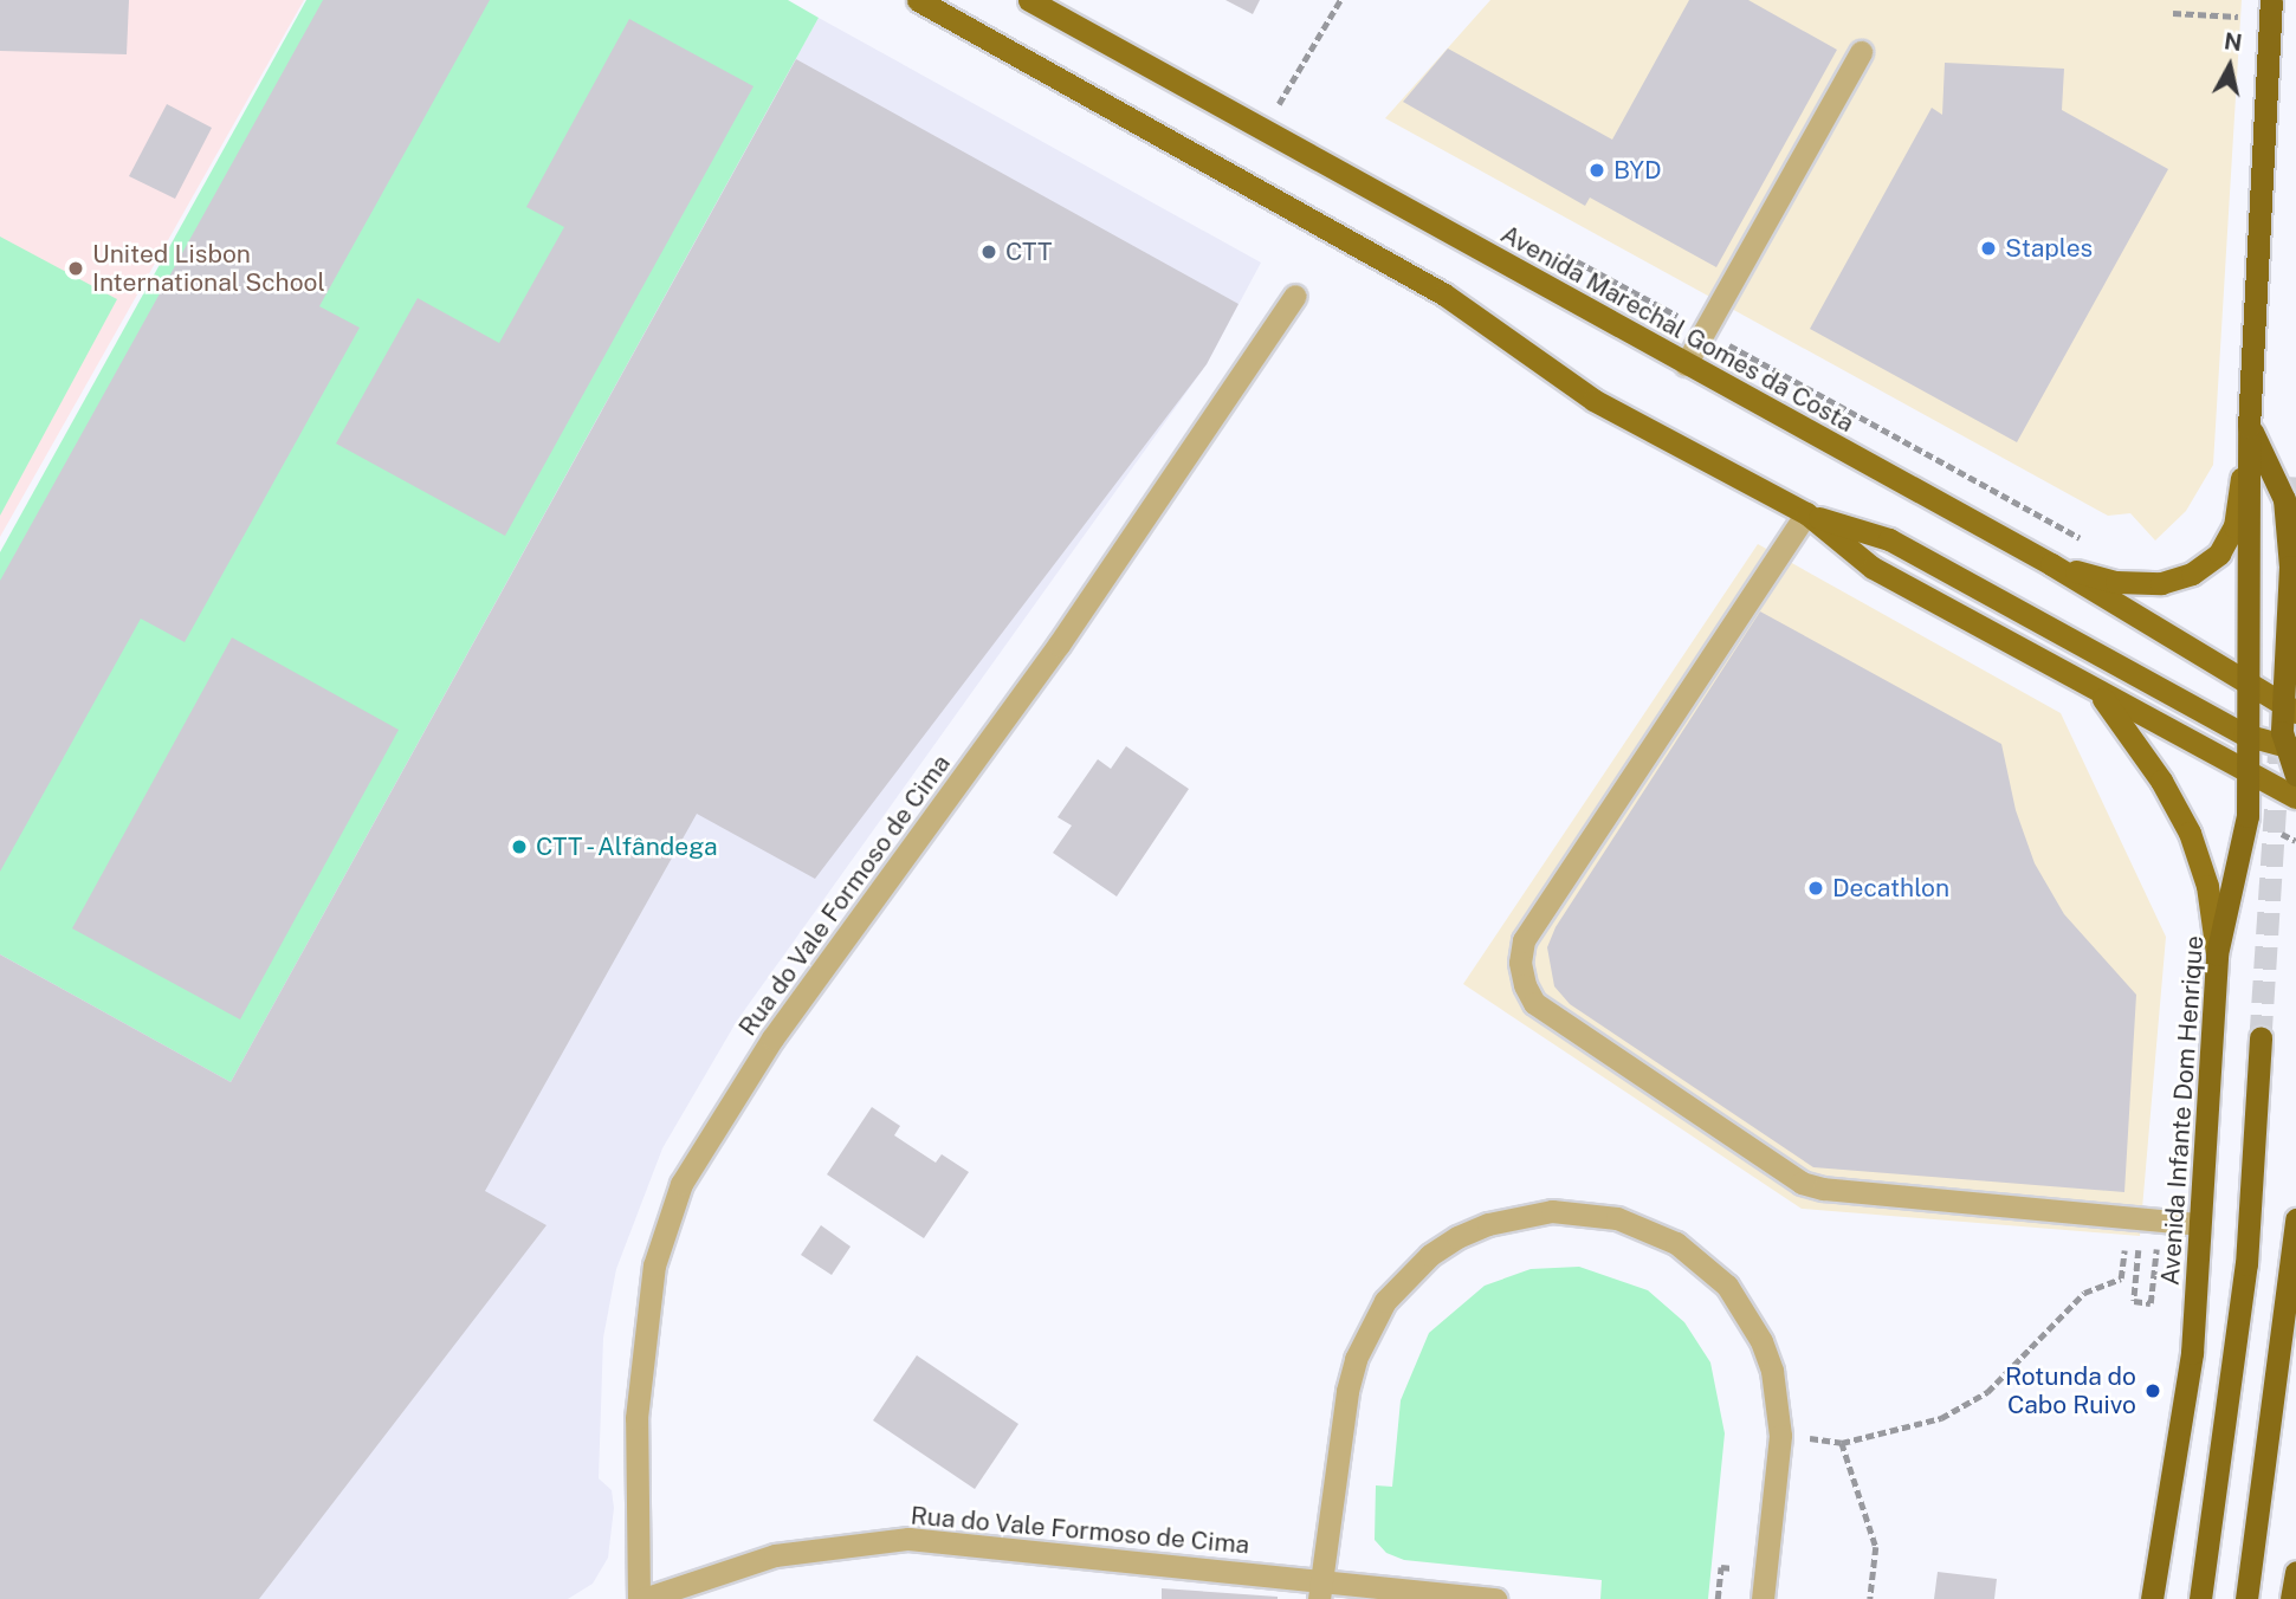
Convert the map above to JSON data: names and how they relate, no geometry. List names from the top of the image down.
{
  "streets": {
    "highway": ["Avenida Infante Dom Henrique"],
    "main road": ["Avenida Marechal Gomes da Costa"],
    "street": ["Rua do Vale Formoso de Cima"]
  },
  "crossings": [
    ["Avenida Marechal Gomes da Costa", "Avenida Infante Dom Henrique"]
  ],
  "places": [
    "BYD",
    "Staples",
    "CTT",
    "United Lisbon International School",
    "CTT - Alfândega",
    "Decathlon",
    "Rotunda do Cabo Ruivo"
  ],
  "north": "top"
}
